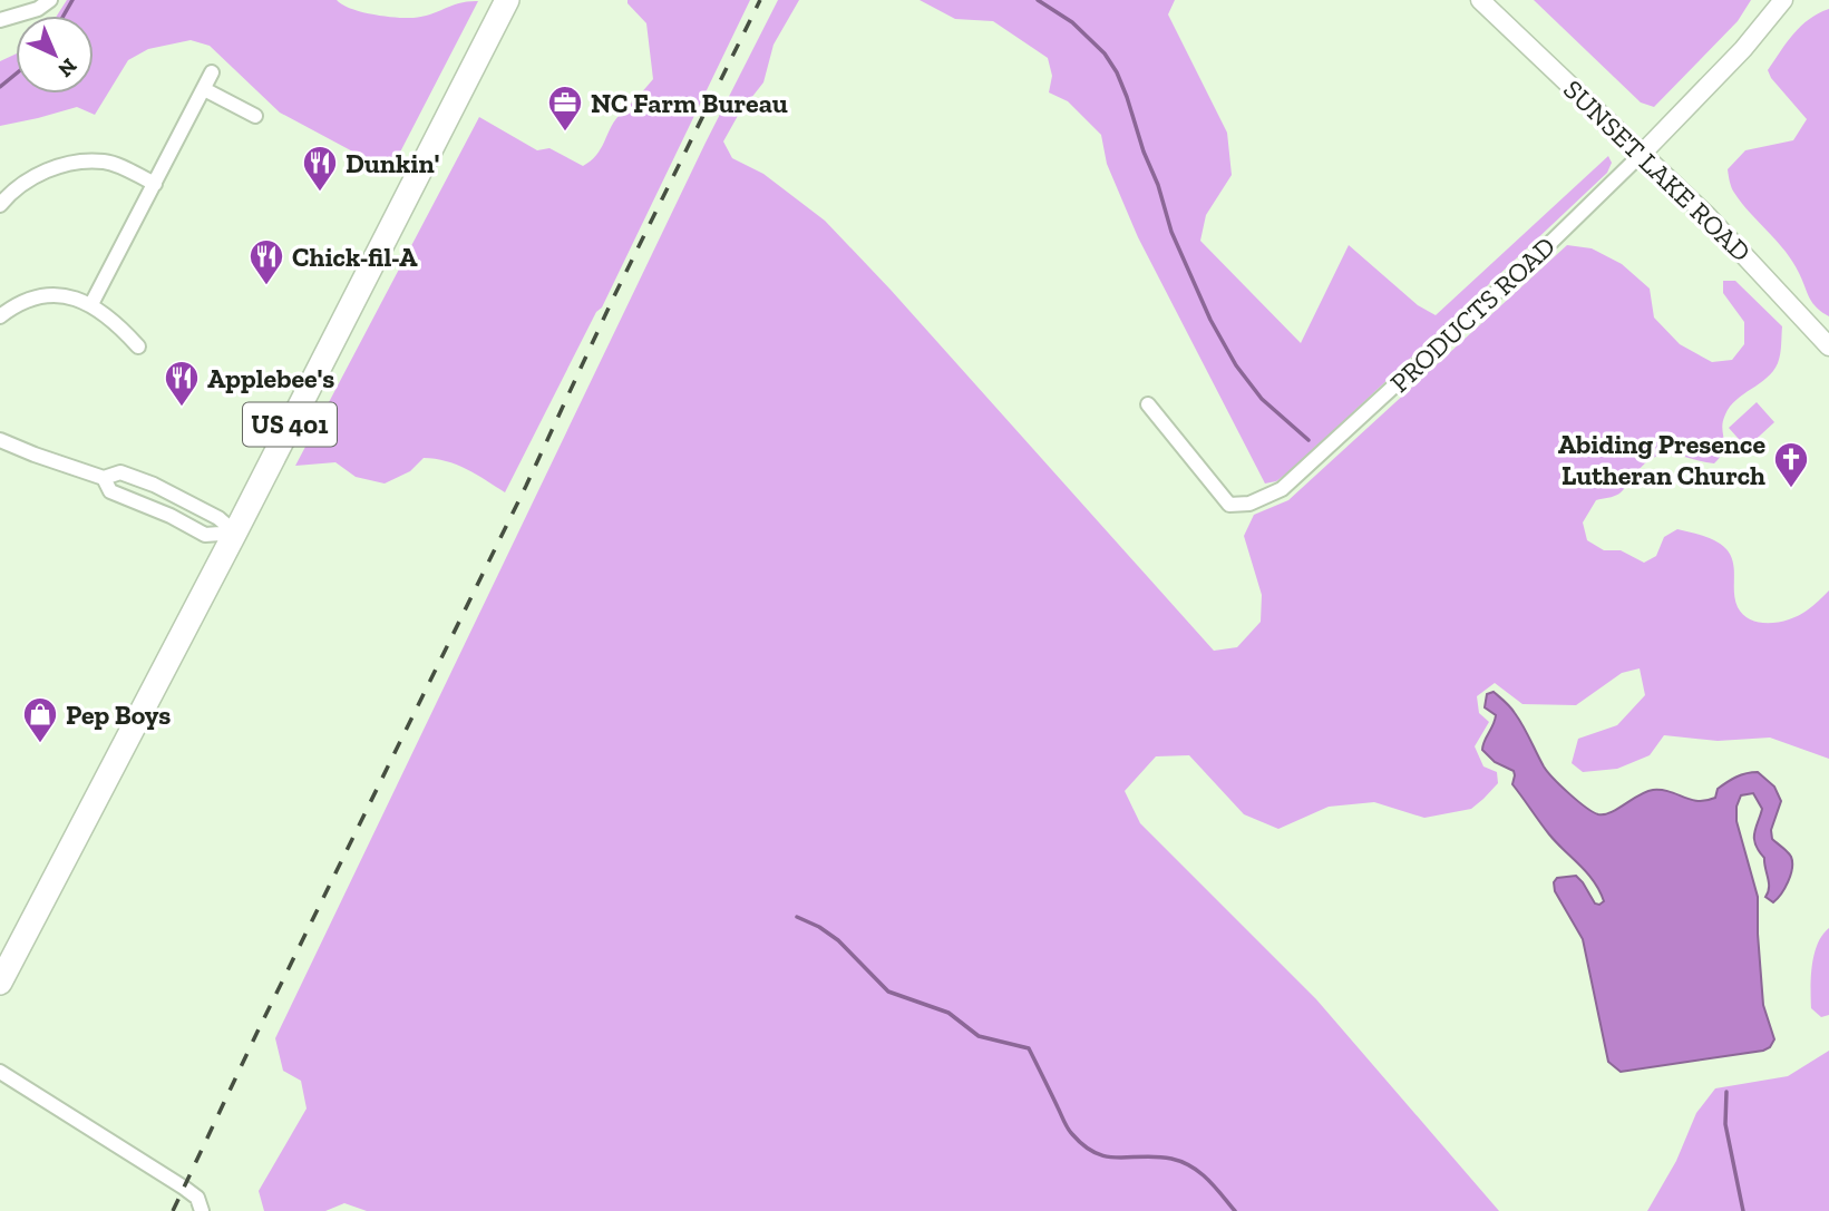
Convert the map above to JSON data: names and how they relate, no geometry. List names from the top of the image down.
{
  "streets": {
    "highway": ["US 401"],
    "main road": ["SUNSET LAKE ROAD", "PRODUCTS ROAD"]
  },
  "crossings": [
    ["SUNSET LAKE ROAD", "PRODUCTS ROAD"]
  ],
  "places": {
    "office": ["NC Farm Bureau"],
    "restaurant": ["Dunkin'", "Chick-fil-A", "Applebee's"],
    "church": ["Abiding Presence Lutheran Church"],
    "shop": ["Pep Boys"]
  },
  "north": "bottom right"
}
